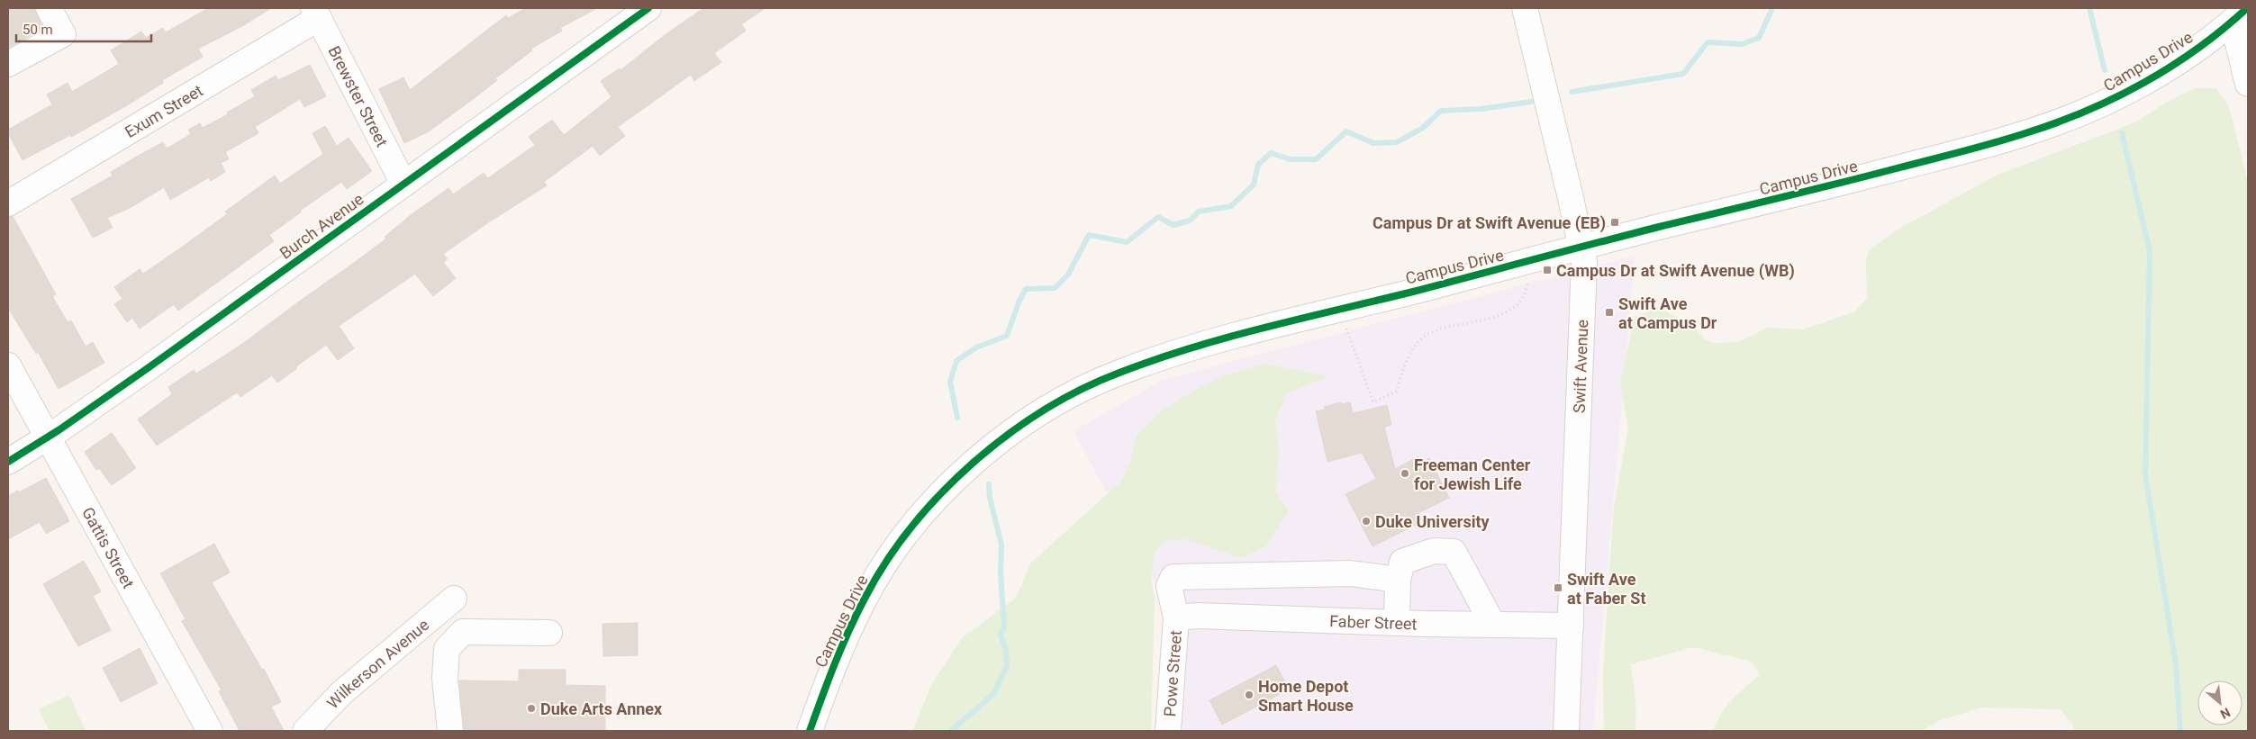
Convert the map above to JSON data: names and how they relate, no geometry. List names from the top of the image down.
{
  "streets": {
    "street": [
      "Campus Drive",
      "Brewster Street",
      "Exum Street",
      "Burch Avenue",
      "Swift Avenue",
      "Gattis Street",
      "Faber Street",
      "Wilkerson Avenue",
      "Powe Street"
    ]
  },
  "crossings": [
    ["Campus Drive", "Swift Avenue"],
    ["Brewster Street", "Exum Street"],
    ["Brewster Street", "Burch Avenue"],
    ["Burch Avenue", "Gattis Street"],
    ["Swift Avenue", "Faber Street"],
    ["Faber Street", "Powe Street"]
  ],
  "places": {
    "transit": [
      "Campus Dr at Swift Avenue (EB)",
      "Campus Dr at Swift Avenue (WB)",
      "Swift Ave at Campus Dr",
      "Swift Ave at Faber St"
    ],
    "other": [
      "Freeman Center for Jewish Life",
      "Duke University",
      "Home Depot Smart House",
      "Duke Arts Annex"
    ]
  },
  "scale_bar": "50 m",
  "north": "bottom right"
}
